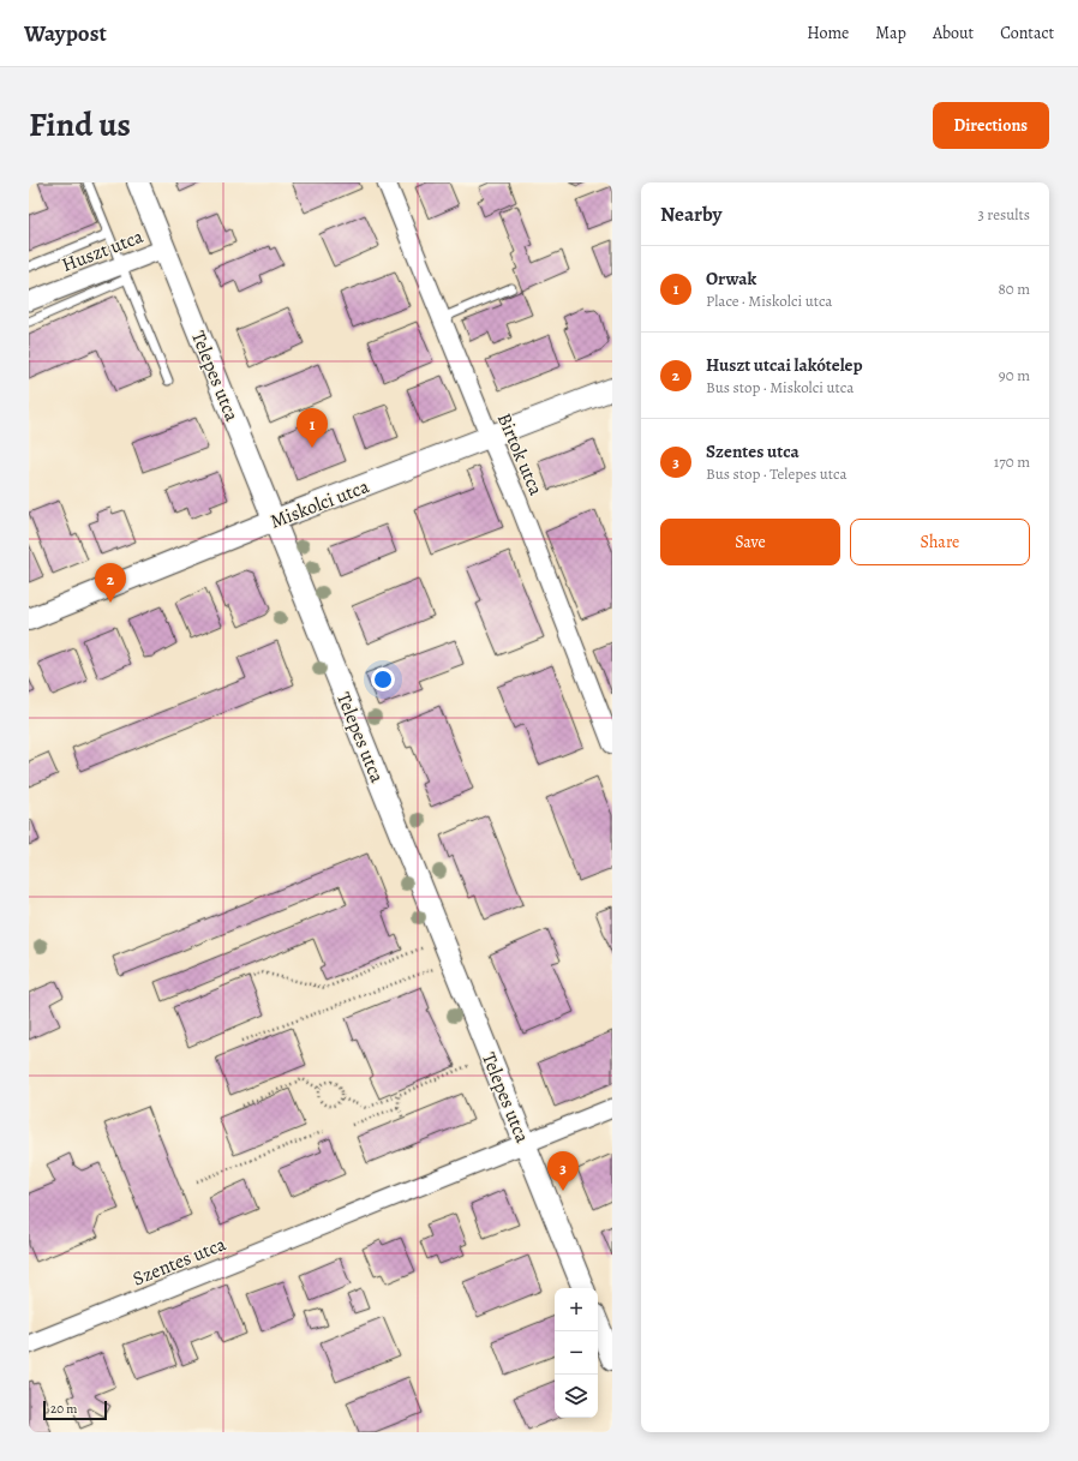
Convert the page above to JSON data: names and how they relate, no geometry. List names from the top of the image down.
{
  "streets": {
    "street": [
      "Huszt utca",
      "Telepes utca",
      "Birtok utca",
      "Miskolci utca",
      "Szentes utca"
    ]
  },
  "crossings": [
    ["Huszt utca", "Telepes utca"],
    ["Telepes utca", "Miskolci utca"],
    ["Telepes utca", "Szentes utca"],
    ["Birtok utca", "Miskolci utca"]
  ],
  "scale_bar": "20 m",
  "page": {
    "header": "Waypost",
    "nav": [
      "Home",
      "Map",
      "About",
      "Contact"
    ],
    "title": "Find us",
    "buttons": [
      "Directions",
      ["Save", "Share"]
    ],
    "heading": ["Nearby", "3 results"],
    "list": [
      {
        "mark": "1",
        "name": "Orwak",
        "note": "Place · Miskolci utca",
        "value": "80 m"
      },
      {
        "mark": "2",
        "name": "Huszt utcai lakótelep",
        "note": "Bus stop · Miskolci utca",
        "value": "90 m"
      },
      {
        "mark": "3",
        "name": "Szentes utca",
        "note": "Bus stop · Telepes utca",
        "value": "170 m"
      }
    ],
    "pins": ["1", "2", "3"],
    "map_buttons": ["+", "−"],
    "scale": "20 m"
  }
}
